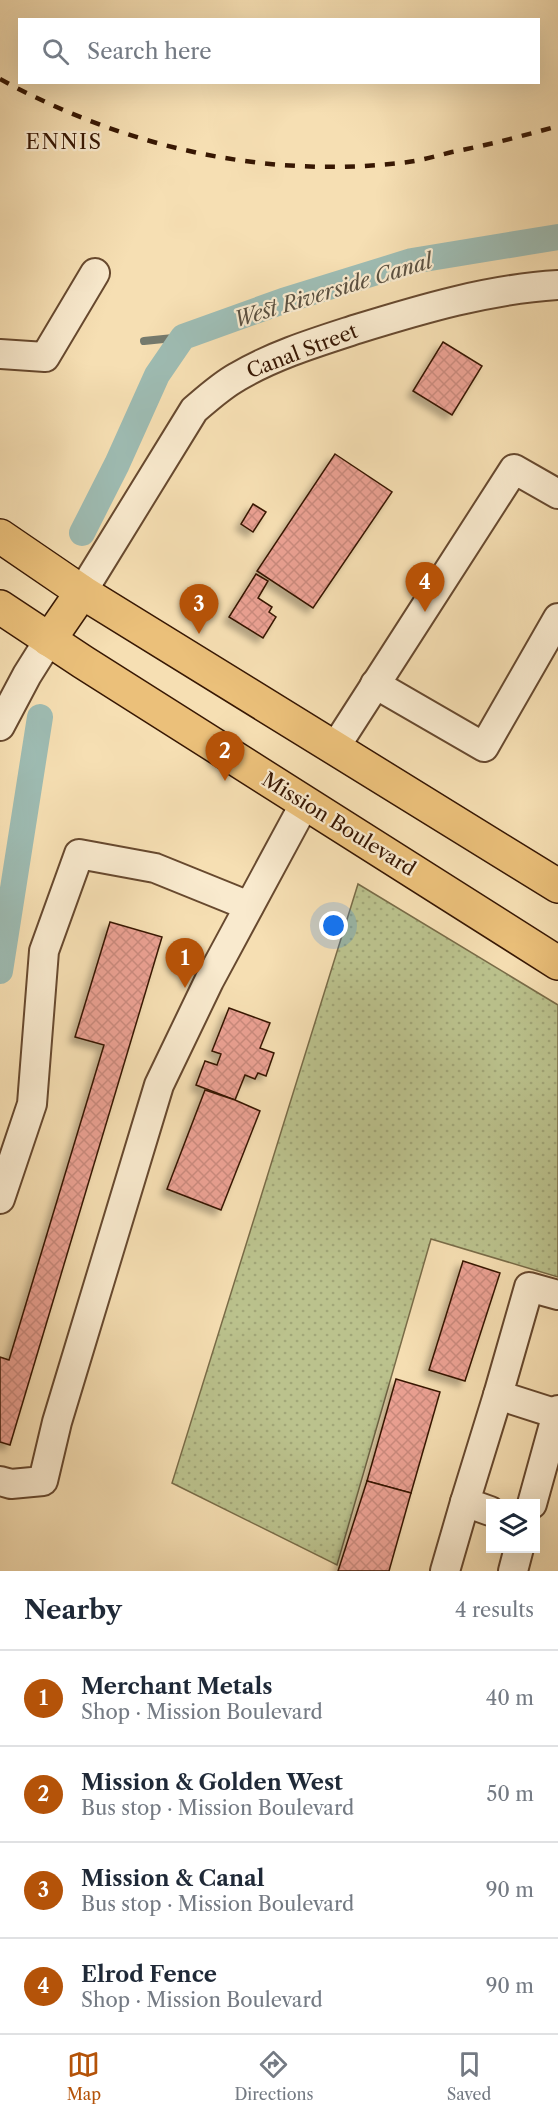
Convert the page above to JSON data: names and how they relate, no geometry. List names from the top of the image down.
{
  "streets": {
    "main road": ["Mission Boulevard"],
    "street": ["Canal Street"]
  },
  "districts": ["ENNIS"],
  "water": ["West Riverside Canal"],
  "page": {
    "search": "Search here",
    "pins": [
      "4",
      "3",
      "2",
      "1"
    ],
    "heading": ["Nearby", "4 results"],
    "list": [
      {
        "mark": "1",
        "name": "Merchant Metals",
        "note": "Shop · Mission Boulevard",
        "value": "40 m"
      },
      {
        "mark": "2",
        "name": "Mission & Golden West",
        "note": "Bus stop · Mission Boulevard",
        "value": "50 m"
      },
      {
        "mark": "3",
        "name": "Mission & Canal",
        "note": "Bus stop · Mission Boulevard",
        "value": "90 m"
      },
      {
        "mark": "4",
        "name": "Elrod Fence",
        "note": "Shop · Mission Boulevard",
        "value": "90 m"
      }
    ],
    "nav": ["Map", "Directions", "Saved"]
  }
}
